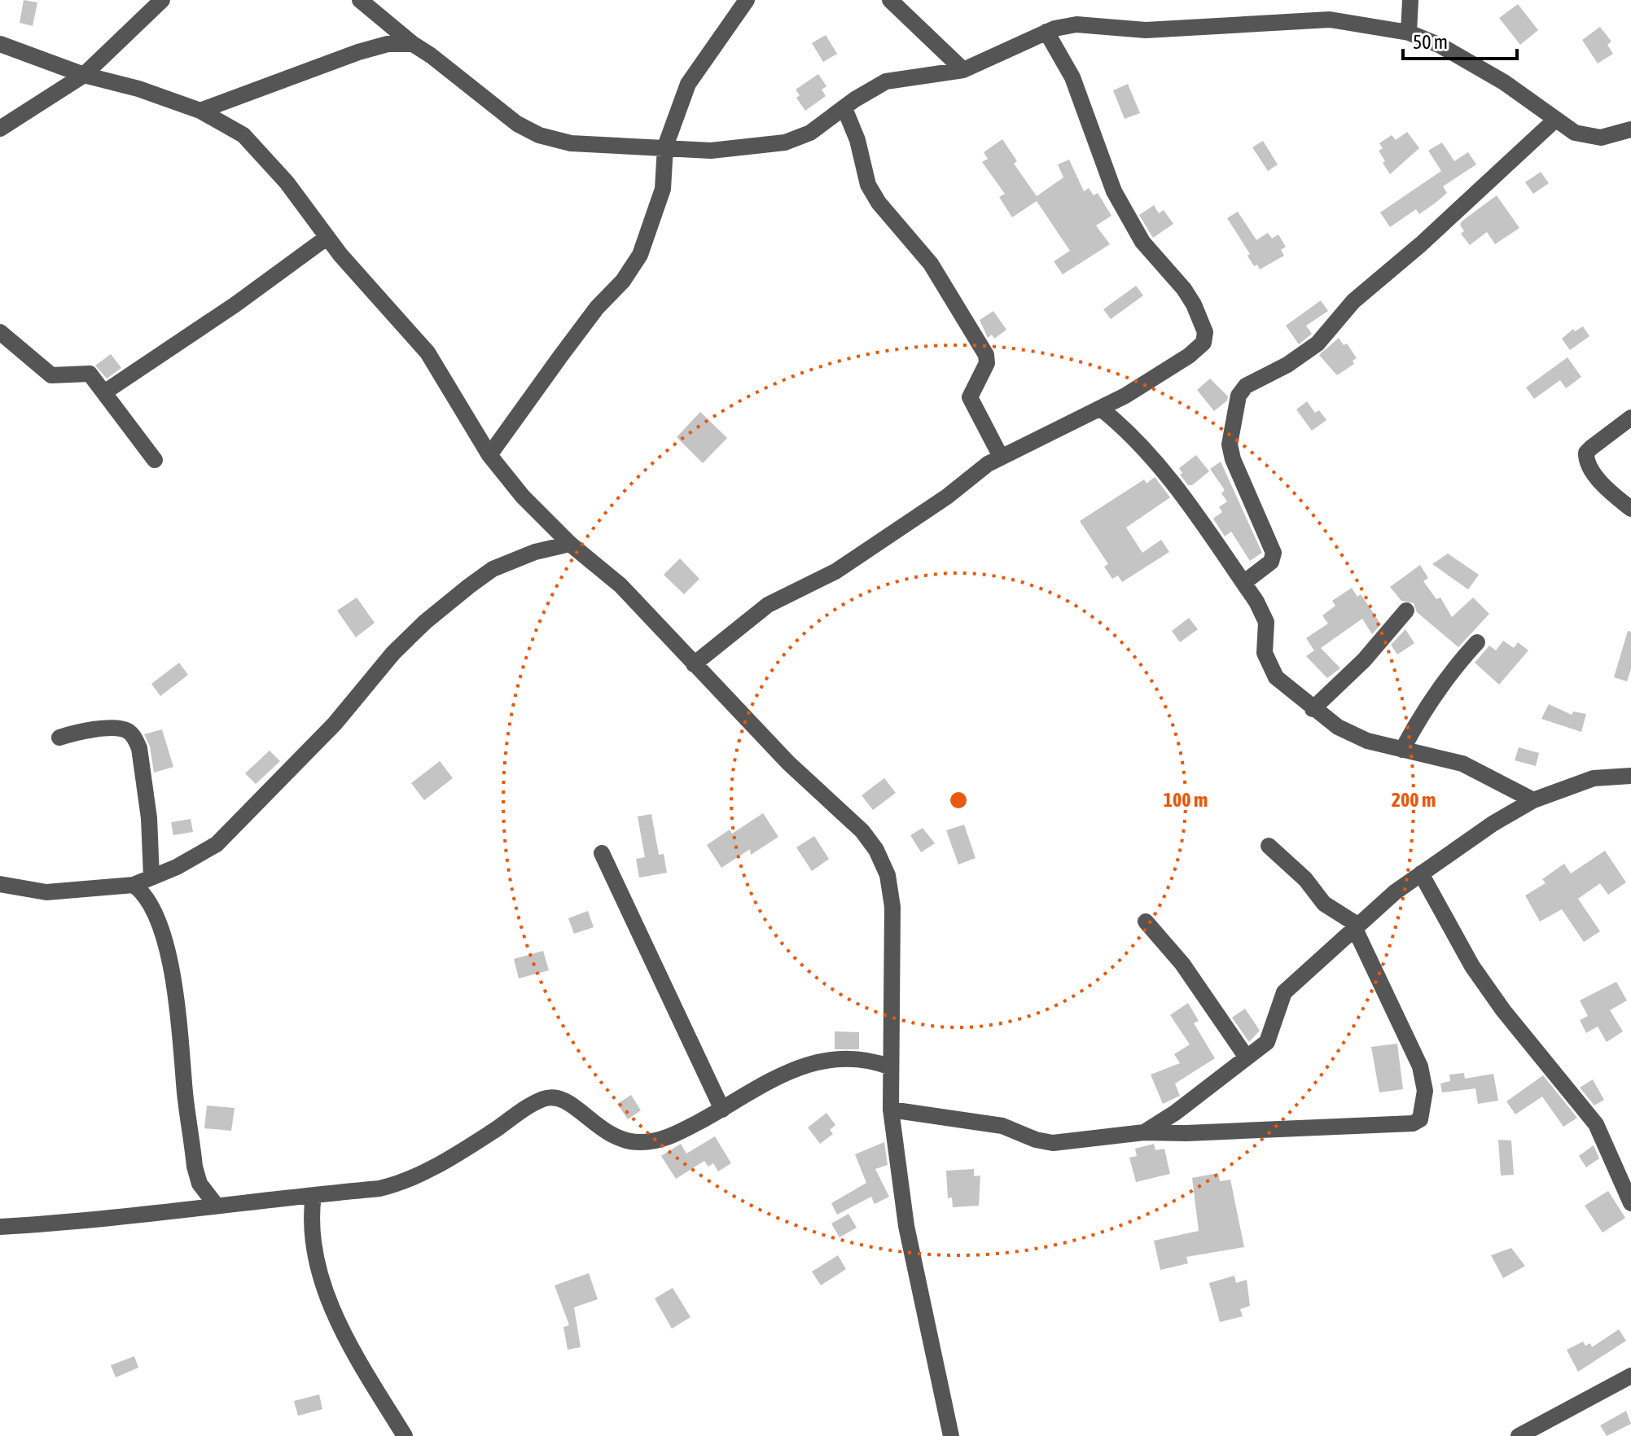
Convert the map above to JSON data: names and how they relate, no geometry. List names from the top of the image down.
{
  "scale_bar": "50 m",
  "rings": ["100 m", "200 m"]
}
